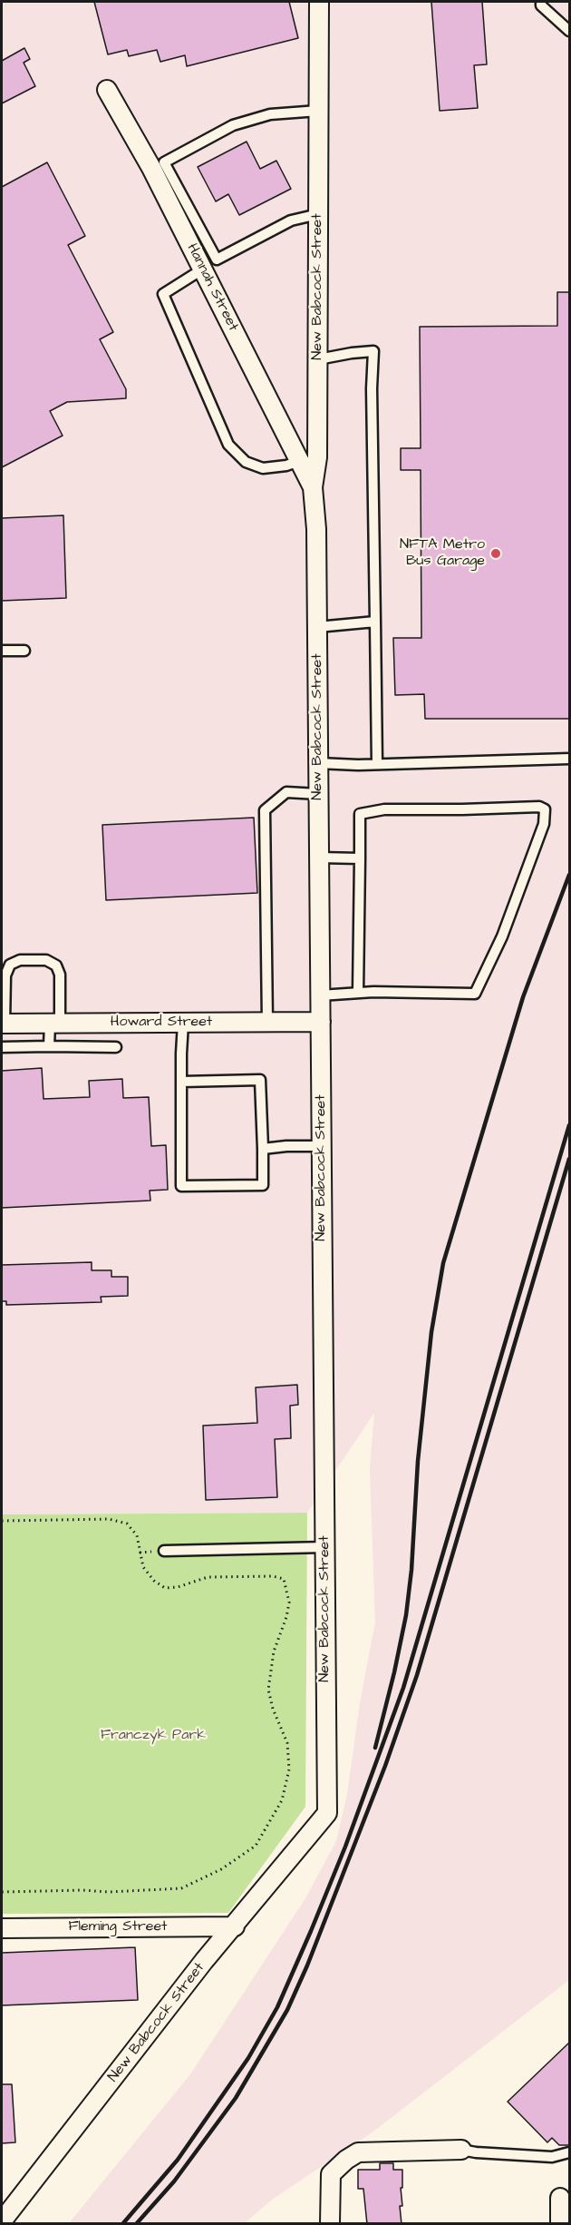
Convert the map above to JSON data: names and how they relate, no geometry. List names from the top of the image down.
{
  "streets": {
    "street": [
      "New Babcock Street",
      "Hannah Street",
      "Howard Street",
      "Fleming Street"
    ]
  },
  "crossings": [
    ["New Babcock Street", "Hannah Street"],
    ["New Babcock Street", "Howard Street"],
    ["New Babcock Street", "Fleming Street"]
  ],
  "parks": ["Franczyk Park"],
  "places": ["NFTA Metro Bus Garage"]
}
